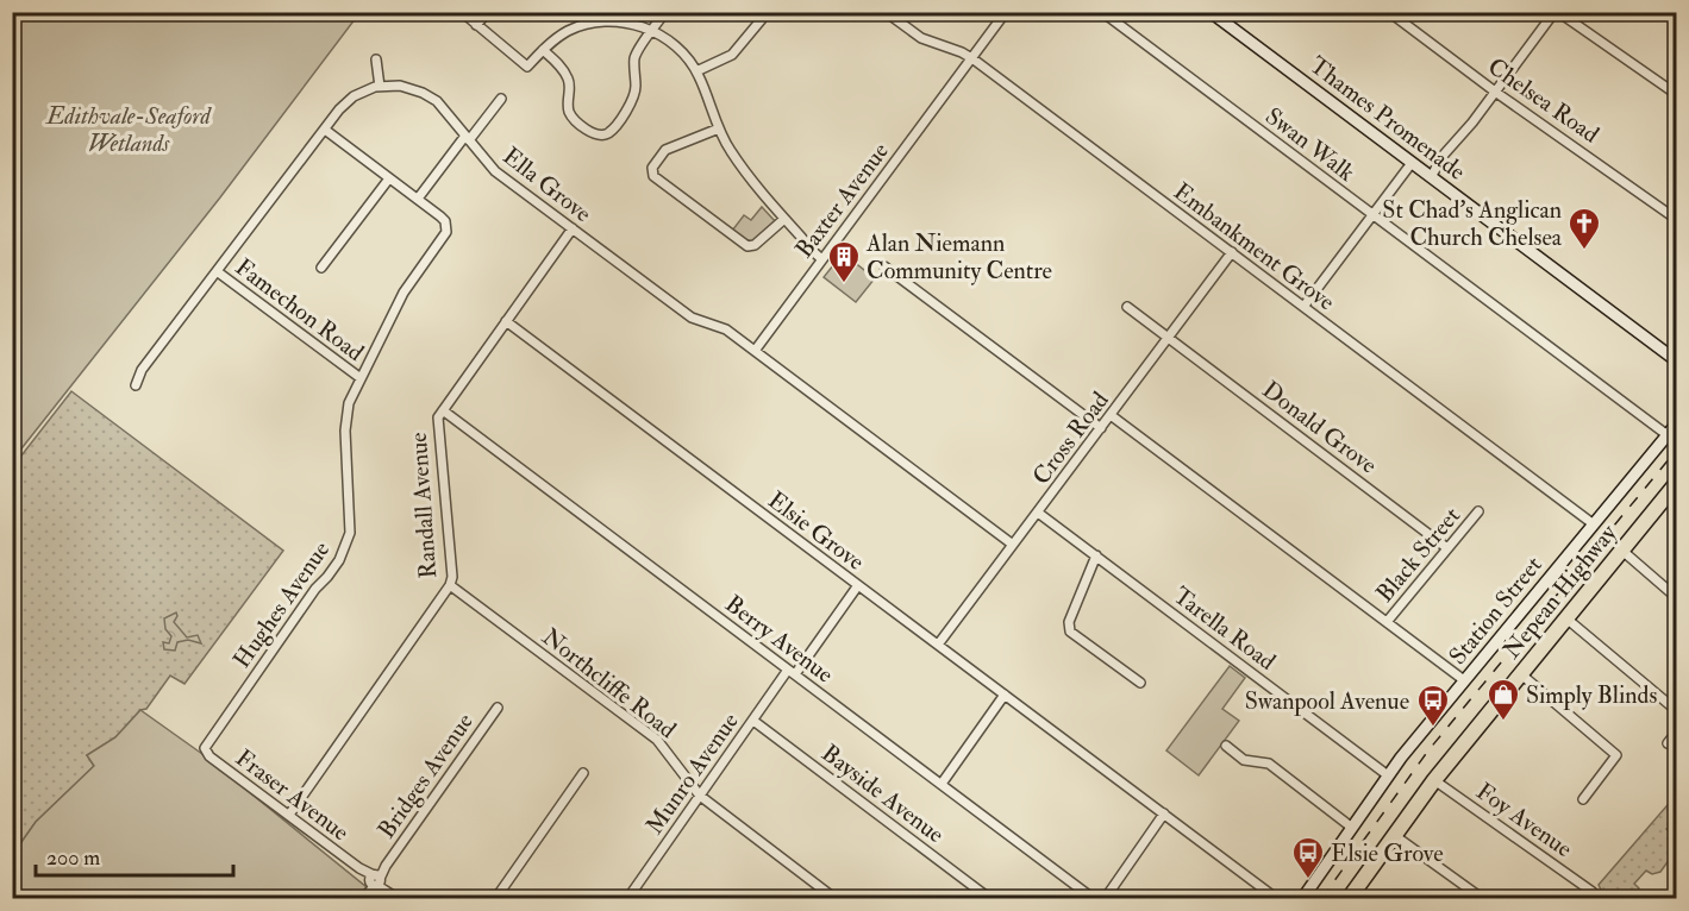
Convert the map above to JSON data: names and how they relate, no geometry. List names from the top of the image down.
{
  "streets": {
    "highway": ["Nepean Highway"],
    "street": [
      "Chelsea Road",
      "Thames Promenade",
      "Swan Walk",
      "Ella Grove",
      "Baxter Avenue",
      "Embankment Grove",
      "Famechon Road",
      "Donald Grove",
      "Cross Road",
      "Randall Avenue",
      "Elsie Grove",
      "Black Street",
      "Hughes Avenue",
      "Station Street",
      "Tarella Road",
      "Berry Avenue",
      "Northcliffe Road",
      "Munro Avenue",
      "Bridges Avenue",
      "Bayside Avenue",
      "Fraser Avenue",
      "Foy Avenue"
    ]
  },
  "crossings": [
    ["Swan Walk", "Station Street"],
    ["Ella Grove", "Baxter Avenue"],
    ["Ella Grove", "Cross Road"],
    ["Ella Grove", "Randall Avenue"],
    ["Baxter Avenue", "Embankment Grove"],
    ["Embankment Grove", "Cross Road"],
    ["Embankment Grove", "Station Street"],
    ["Famechon Road", "Hughes Avenue"],
    ["Donald Grove", "Cross Road"],
    ["Donald Grove", "Black Street"],
    ["Cross Road", "Elsie Grove"],
    ["Cross Road", "Tarella Road"],
    ["Randall Avenue", "Elsie Grove"],
    ["Randall Avenue", "Berry Avenue"],
    ["Randall Avenue", "Northcliffe Road"],
    ["Randall Avenue", "Fraser Avenue"],
    ["Elsie Grove", "Munro Avenue"],
    ["Nepean Highway", "Foy Avenue"],
    ["Hughes Avenue", "Fraser Avenue"],
    ["Station Street", "Tarella Road"],
    ["Berry Avenue", "Munro Avenue"],
    ["Northcliffe Road", "Munro Avenue"],
    ["Munro Avenue", "Bayside Avenue"],
    ["Bridges Avenue", "Fraser Avenue"]
  ],
  "parks": ["Edithvale-Seaford Wetlands"],
  "places": {
    "church": ["St Chad's Anglican Church Chelsea"],
    "building": ["Alan Niemann Community Centre"],
    "shop": ["Simply Blinds"],
    "bus stop": ["Swanpool Avenue", "Elsie Grove"]
  },
  "scale_bar": "200 m"
}
